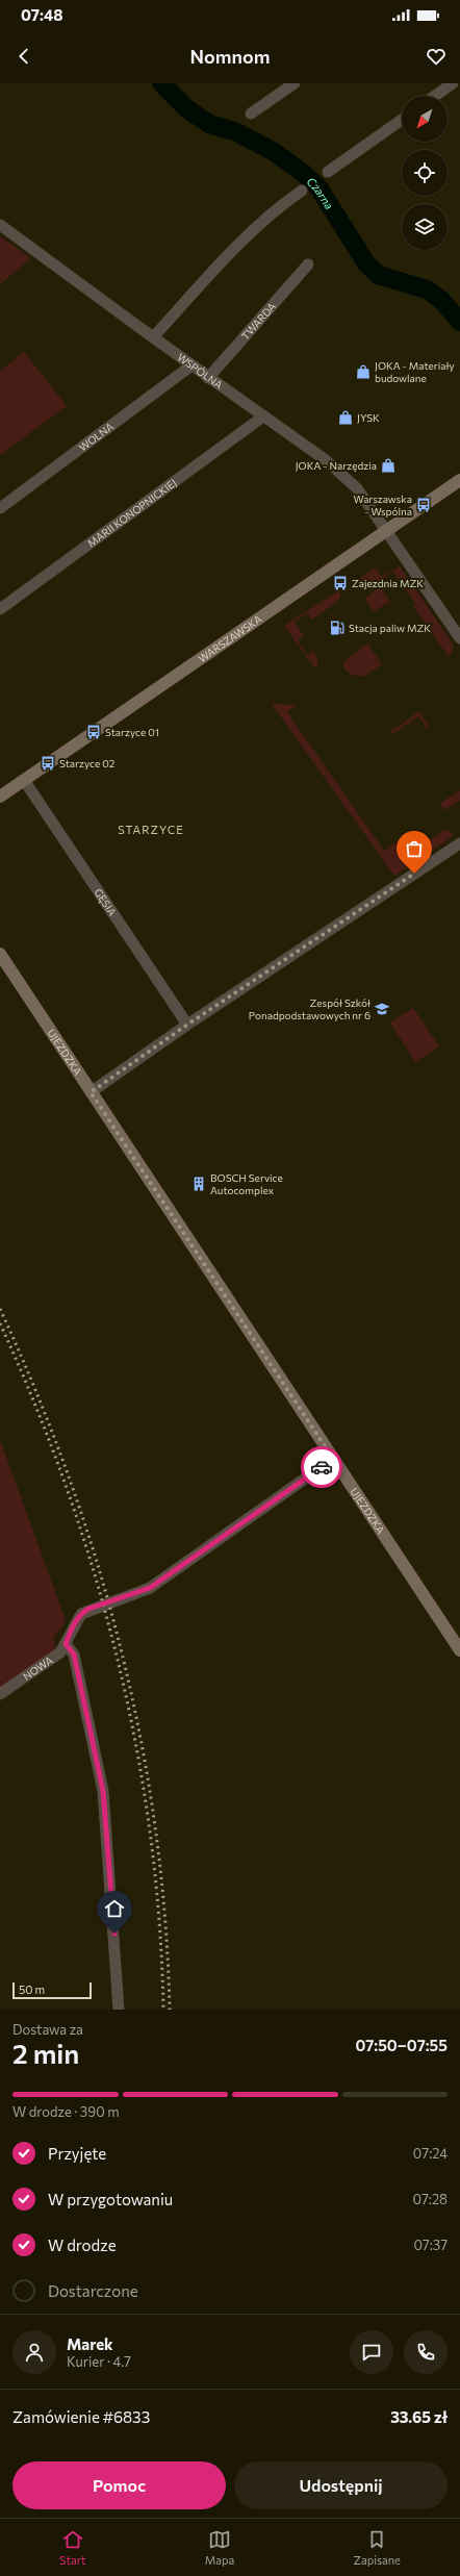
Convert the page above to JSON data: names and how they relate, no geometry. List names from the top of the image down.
{
  "streets": {
    "main road": ["WARSZAWSKA", "UJEZDZKA"],
    "street": [
      "TWARDA",
      "WSPÓLNA",
      "WOLNA",
      "MARII KONOPNICKIEJ",
      "GĘSIA",
      "NOWA"
    ]
  },
  "crossings": [
    ["TWARDA", "WSPÓLNA"],
    ["WSPÓLNA", "WOLNA"],
    ["WSPÓLNA", "MARII KONOPNICKIEJ"],
    ["WSPÓLNA", "WARSZAWSKA"],
    ["WARSZAWSKA", "GĘSIA"],
    ["UJEZDZKA", "NOWA"]
  ],
  "districts": ["STARZYCE"],
  "water": ["Czarna"],
  "places": {
    "shop": ["JOKA - Materiały budowlane", "JYSK", "JOKA - Narzędzia"],
    "bus stop": [
      "Warszawska - Wspólna",
      "Zajezdnia MZK",
      "Starzyce 01",
      "Starzyce 02"
    ],
    "fuel station": ["Stacja paliw MZK"],
    "school or university": ["Zespół Szkół Ponadpodstawowych nr 6"],
    "building": ["BOSCH Service Autocomplex"]
  },
  "scale_bar": "50 m",
  "north": "bottom left",
  "page": {
    "status": "07:48",
    "header": "Nomnom",
    "scale": "50 m",
    "heading": ["2 min", "Dostawa za", "07:50–07:55"],
    "panel": [
      "Marek",
      "Kurier · 4.7",
      "Zamówienie #6833",
      "33.65 zł"
    ],
    "bar": "W drodze · 390 m",
    "list": [
      ["Przyjęte", "07:24"],
      ["W przygotowaniu", "07:28"],
      ["W drodze", "07:37"],
      "Dostarczone"
    ],
    "buttons": ["Pomoc", "Udostępnij"],
    "tabs": ["Start", "Mapa", "Zapisane"]
  }
}
